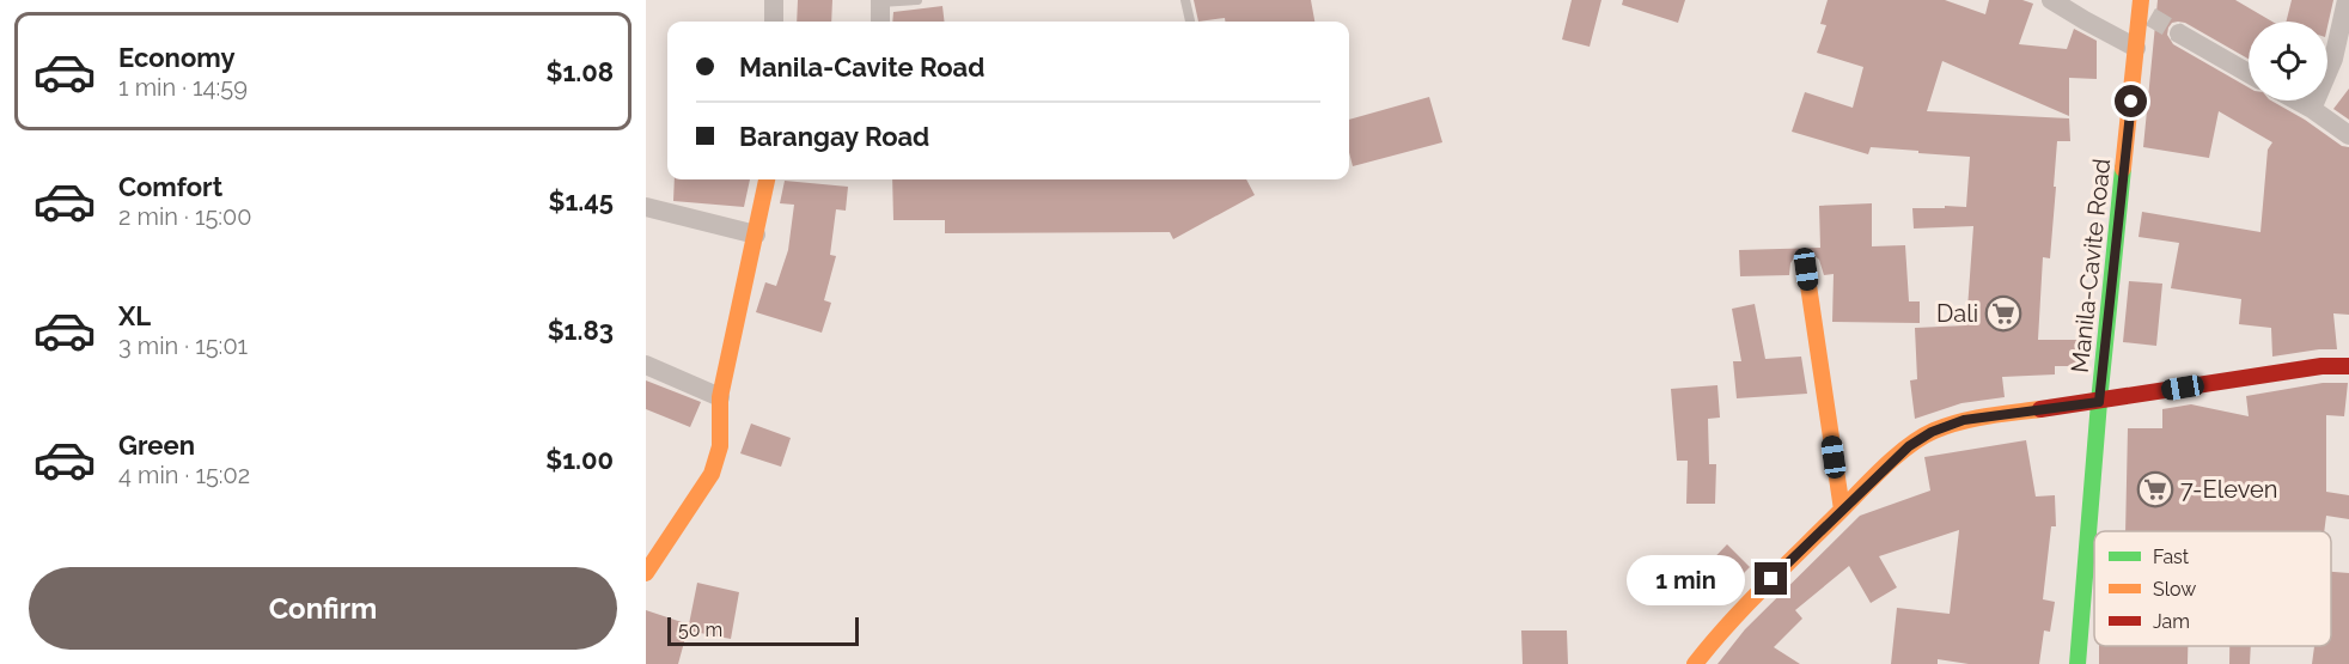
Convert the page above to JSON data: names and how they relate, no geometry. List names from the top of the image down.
{
  "streets": {
    "street": ["Manila-Cavite Road"]
  },
  "places": {
    "supermarket": ["Dali", "7-Eleven"]
  },
  "legend": ["Fast", "Slow", "Jam"],
  "scale_bar": "50 m",
  "page": {
    "list": [
      {
        "name": "Economy",
        "note": "1 min · 14:59",
        "value": "$1.08"
      },
      {
        "name": "Comfort",
        "note": "2 min · 15:00",
        "value": "$1.45"
      },
      {
        "name": "XL",
        "note": "3 min · 15:01",
        "value": "$1.83"
      },
      {
        "name": "Green",
        "note": "4 min · 15:02",
        "value": "$1.00"
      }
    ],
    "banner": ["Manila-Cavite Road", "Barangay Road"],
    "buttons": "Confirm",
    "bubble": "1 min",
    "scale": "50 m"
  }
}
